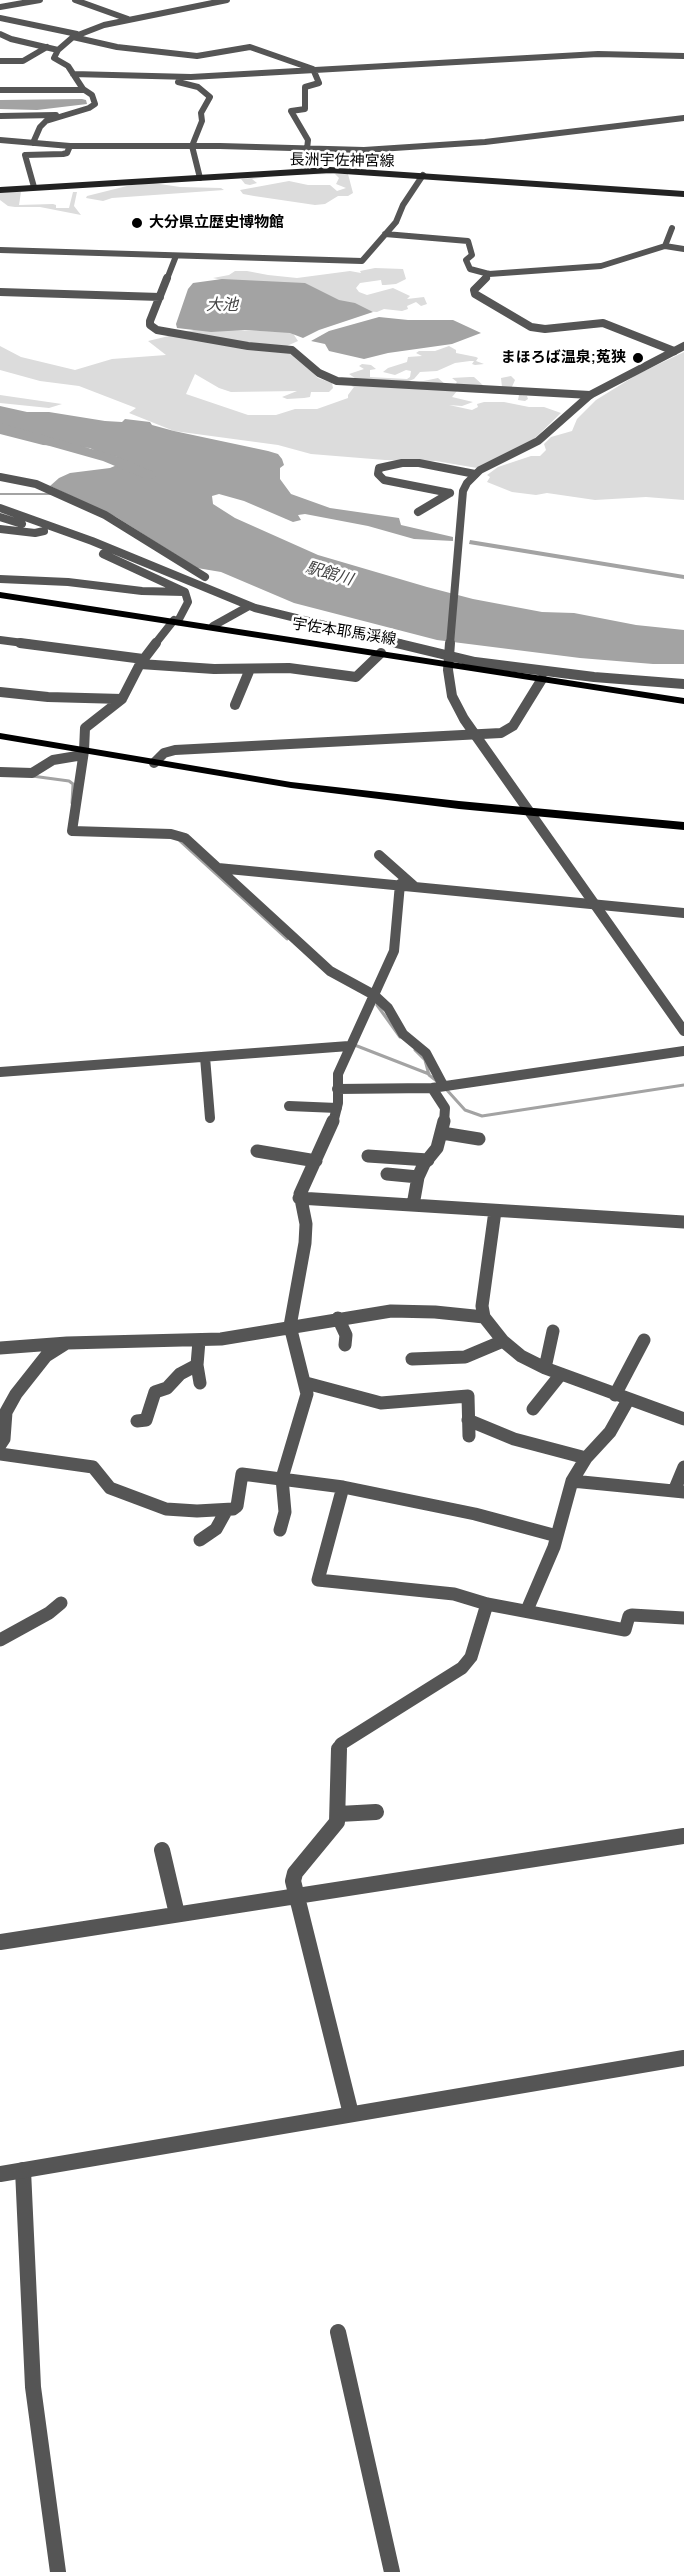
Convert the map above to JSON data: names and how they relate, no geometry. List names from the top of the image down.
{
  "streets": {
    "main road": ["長洲宇佐神宮線", "宇佐本耶馬渓線"]
  },
  "water": ["大池", "駅館川"],
  "places": ["大分県立歴史博物館", "まほろば温泉;菟狭"]
}
